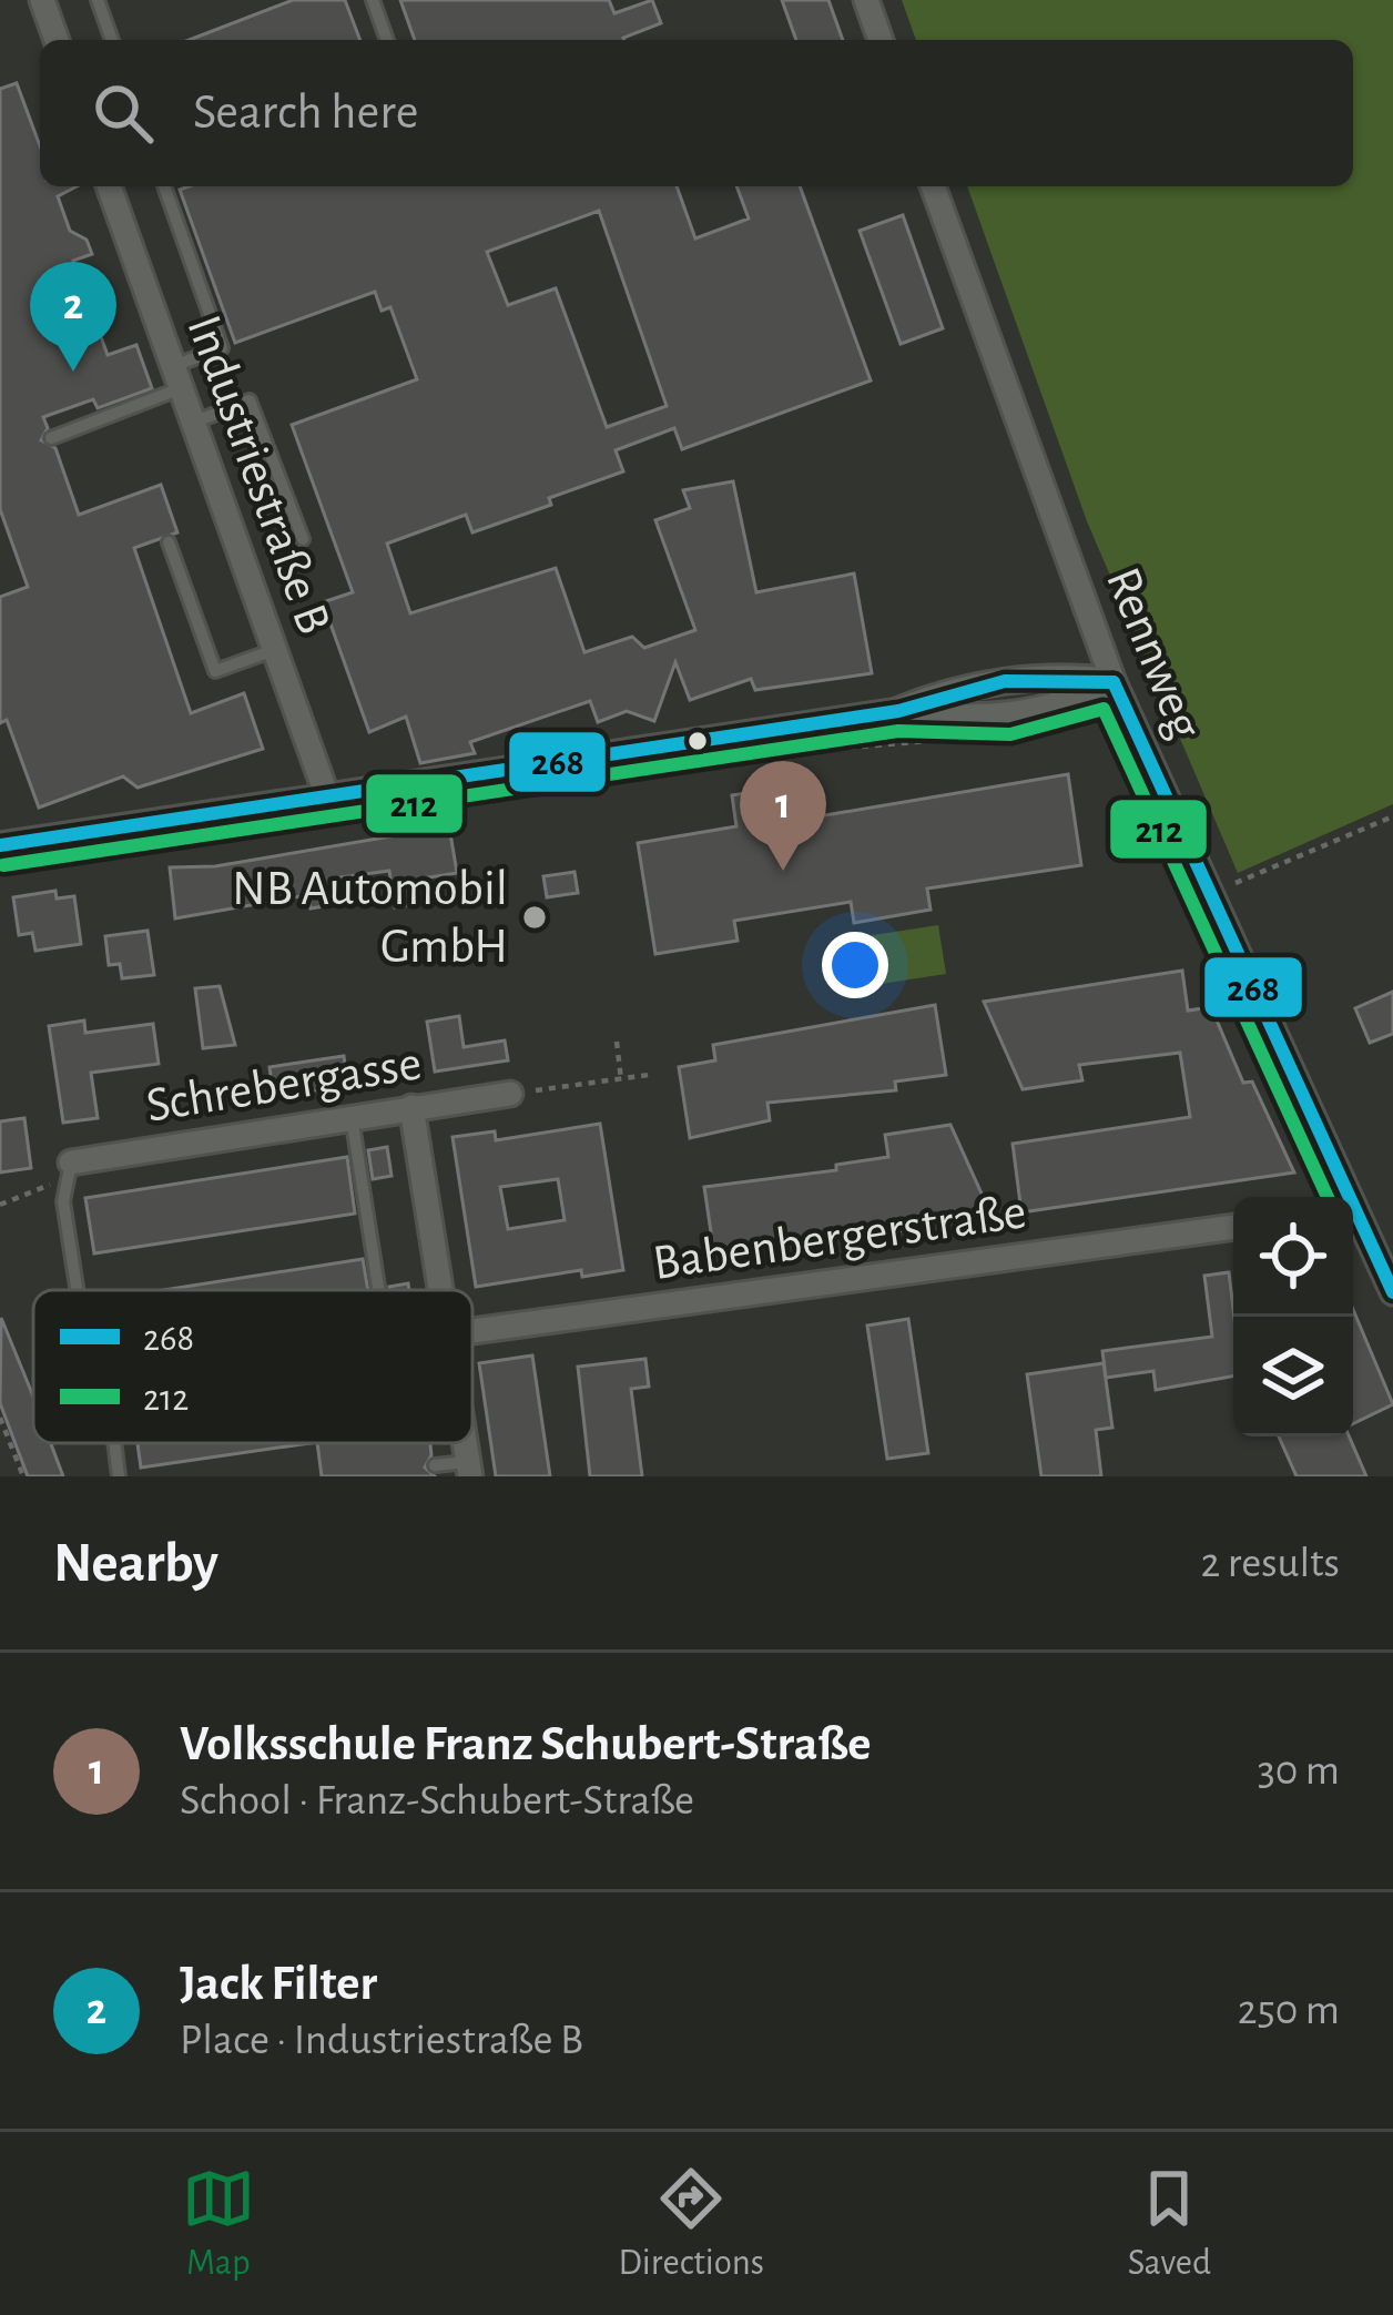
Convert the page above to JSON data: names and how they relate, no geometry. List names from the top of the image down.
{
  "streets": {
    "street": [
      "Industriestraße B",
      "Rennweg",
      "Schrebergasse",
      "Babenbergerstraße"
    ]
  },
  "places": ["NB Automobil GmbH"],
  "lines": ["transit line 268", "transit line 212"],
  "legend": ["268", "212"],
  "page": {
    "search": "Search here",
    "pins": ["2", "1"],
    "heading": ["Nearby", "2 results"],
    "list": [
      {
        "mark": "1",
        "name": "Volksschule Franz Schubert-Straße",
        "note": "School · Franz-Schubert-Straße",
        "value": "30 m"
      },
      {
        "mark": "2",
        "name": "Jack Filter",
        "note": "Place · Industriestraße B",
        "value": "250 m"
      }
    ],
    "nav": ["Map", "Directions", "Saved"]
  }
}
